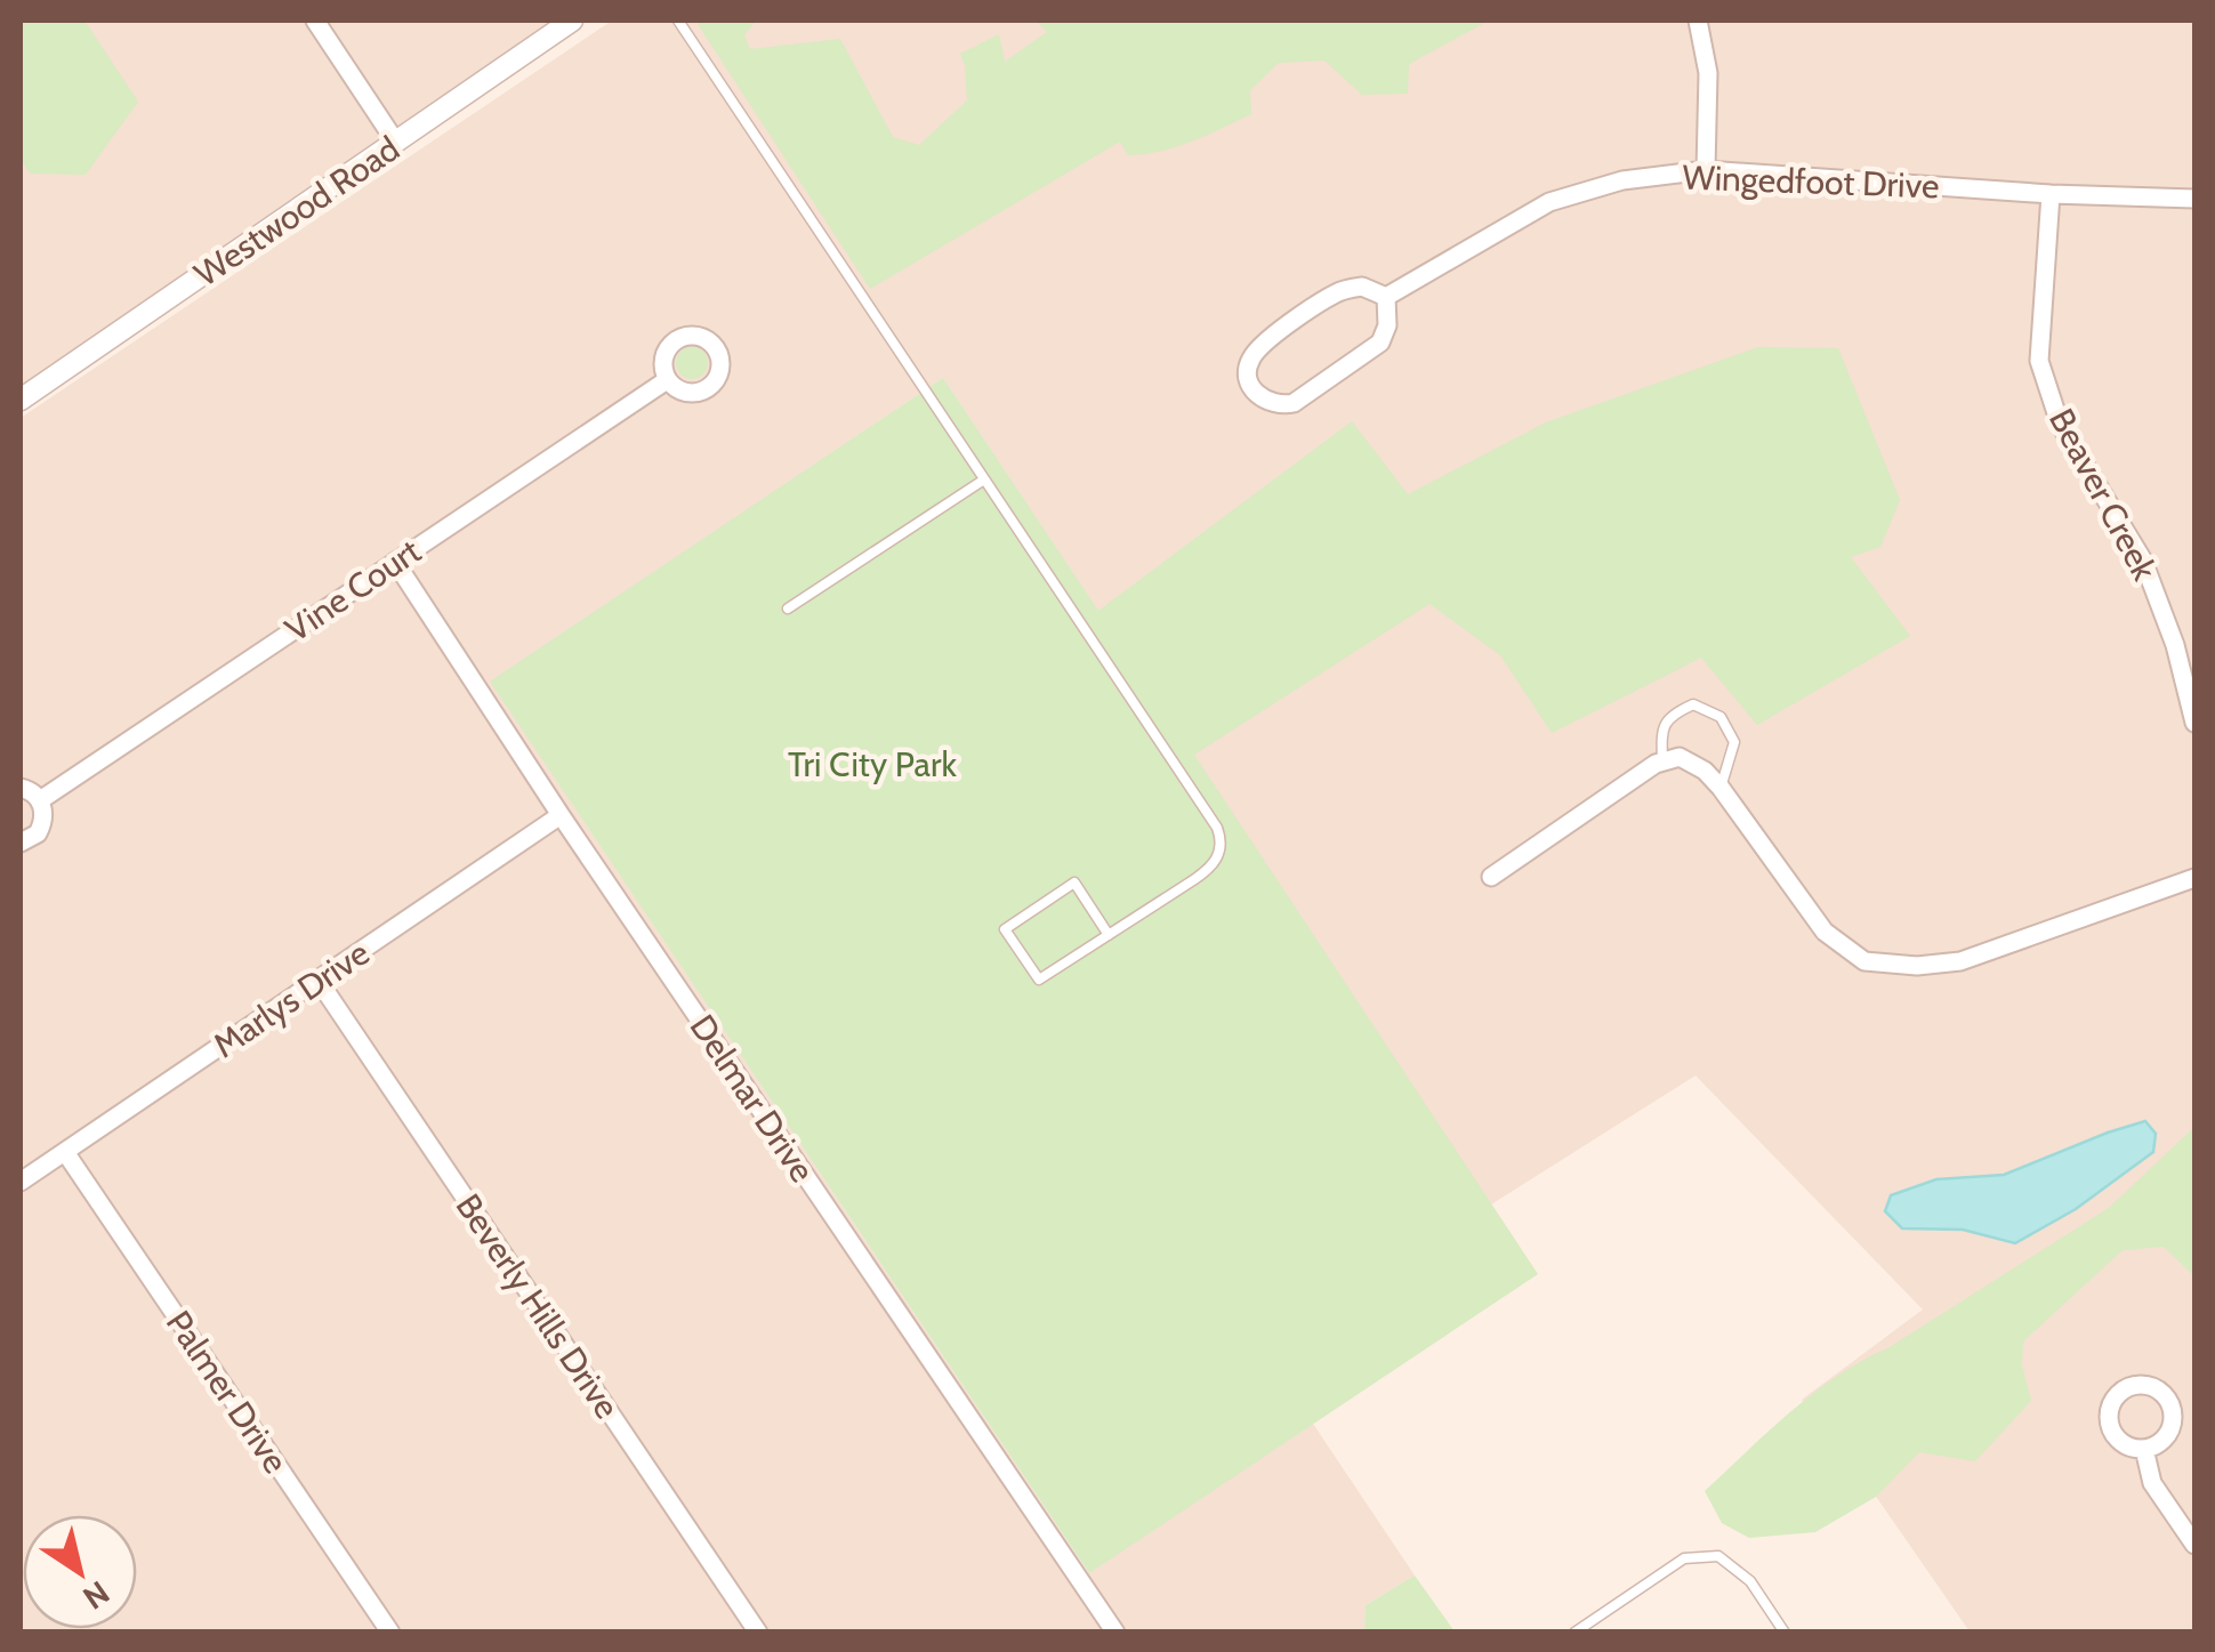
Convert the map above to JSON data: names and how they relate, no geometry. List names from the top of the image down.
{
  "streets": {
    "street": [
      "Wingedfoot Drive",
      "Westwood Road",
      "Beaver Creek",
      "Vine Court",
      "Marlys Drive",
      "Delmar Drive",
      "Beverly Hills Drive",
      "Palmer Drive"
    ]
  },
  "crossings": [
    ["Wingedfoot Drive", "Beaver Creek"],
    ["Vine Court", "Delmar Drive"],
    ["Marlys Drive", "Delmar Drive"],
    ["Marlys Drive", "Beverly Hills Drive"],
    ["Marlys Drive", "Palmer Drive"]
  ],
  "parks": ["Tri City Park"],
  "north": "bottom right"
}
